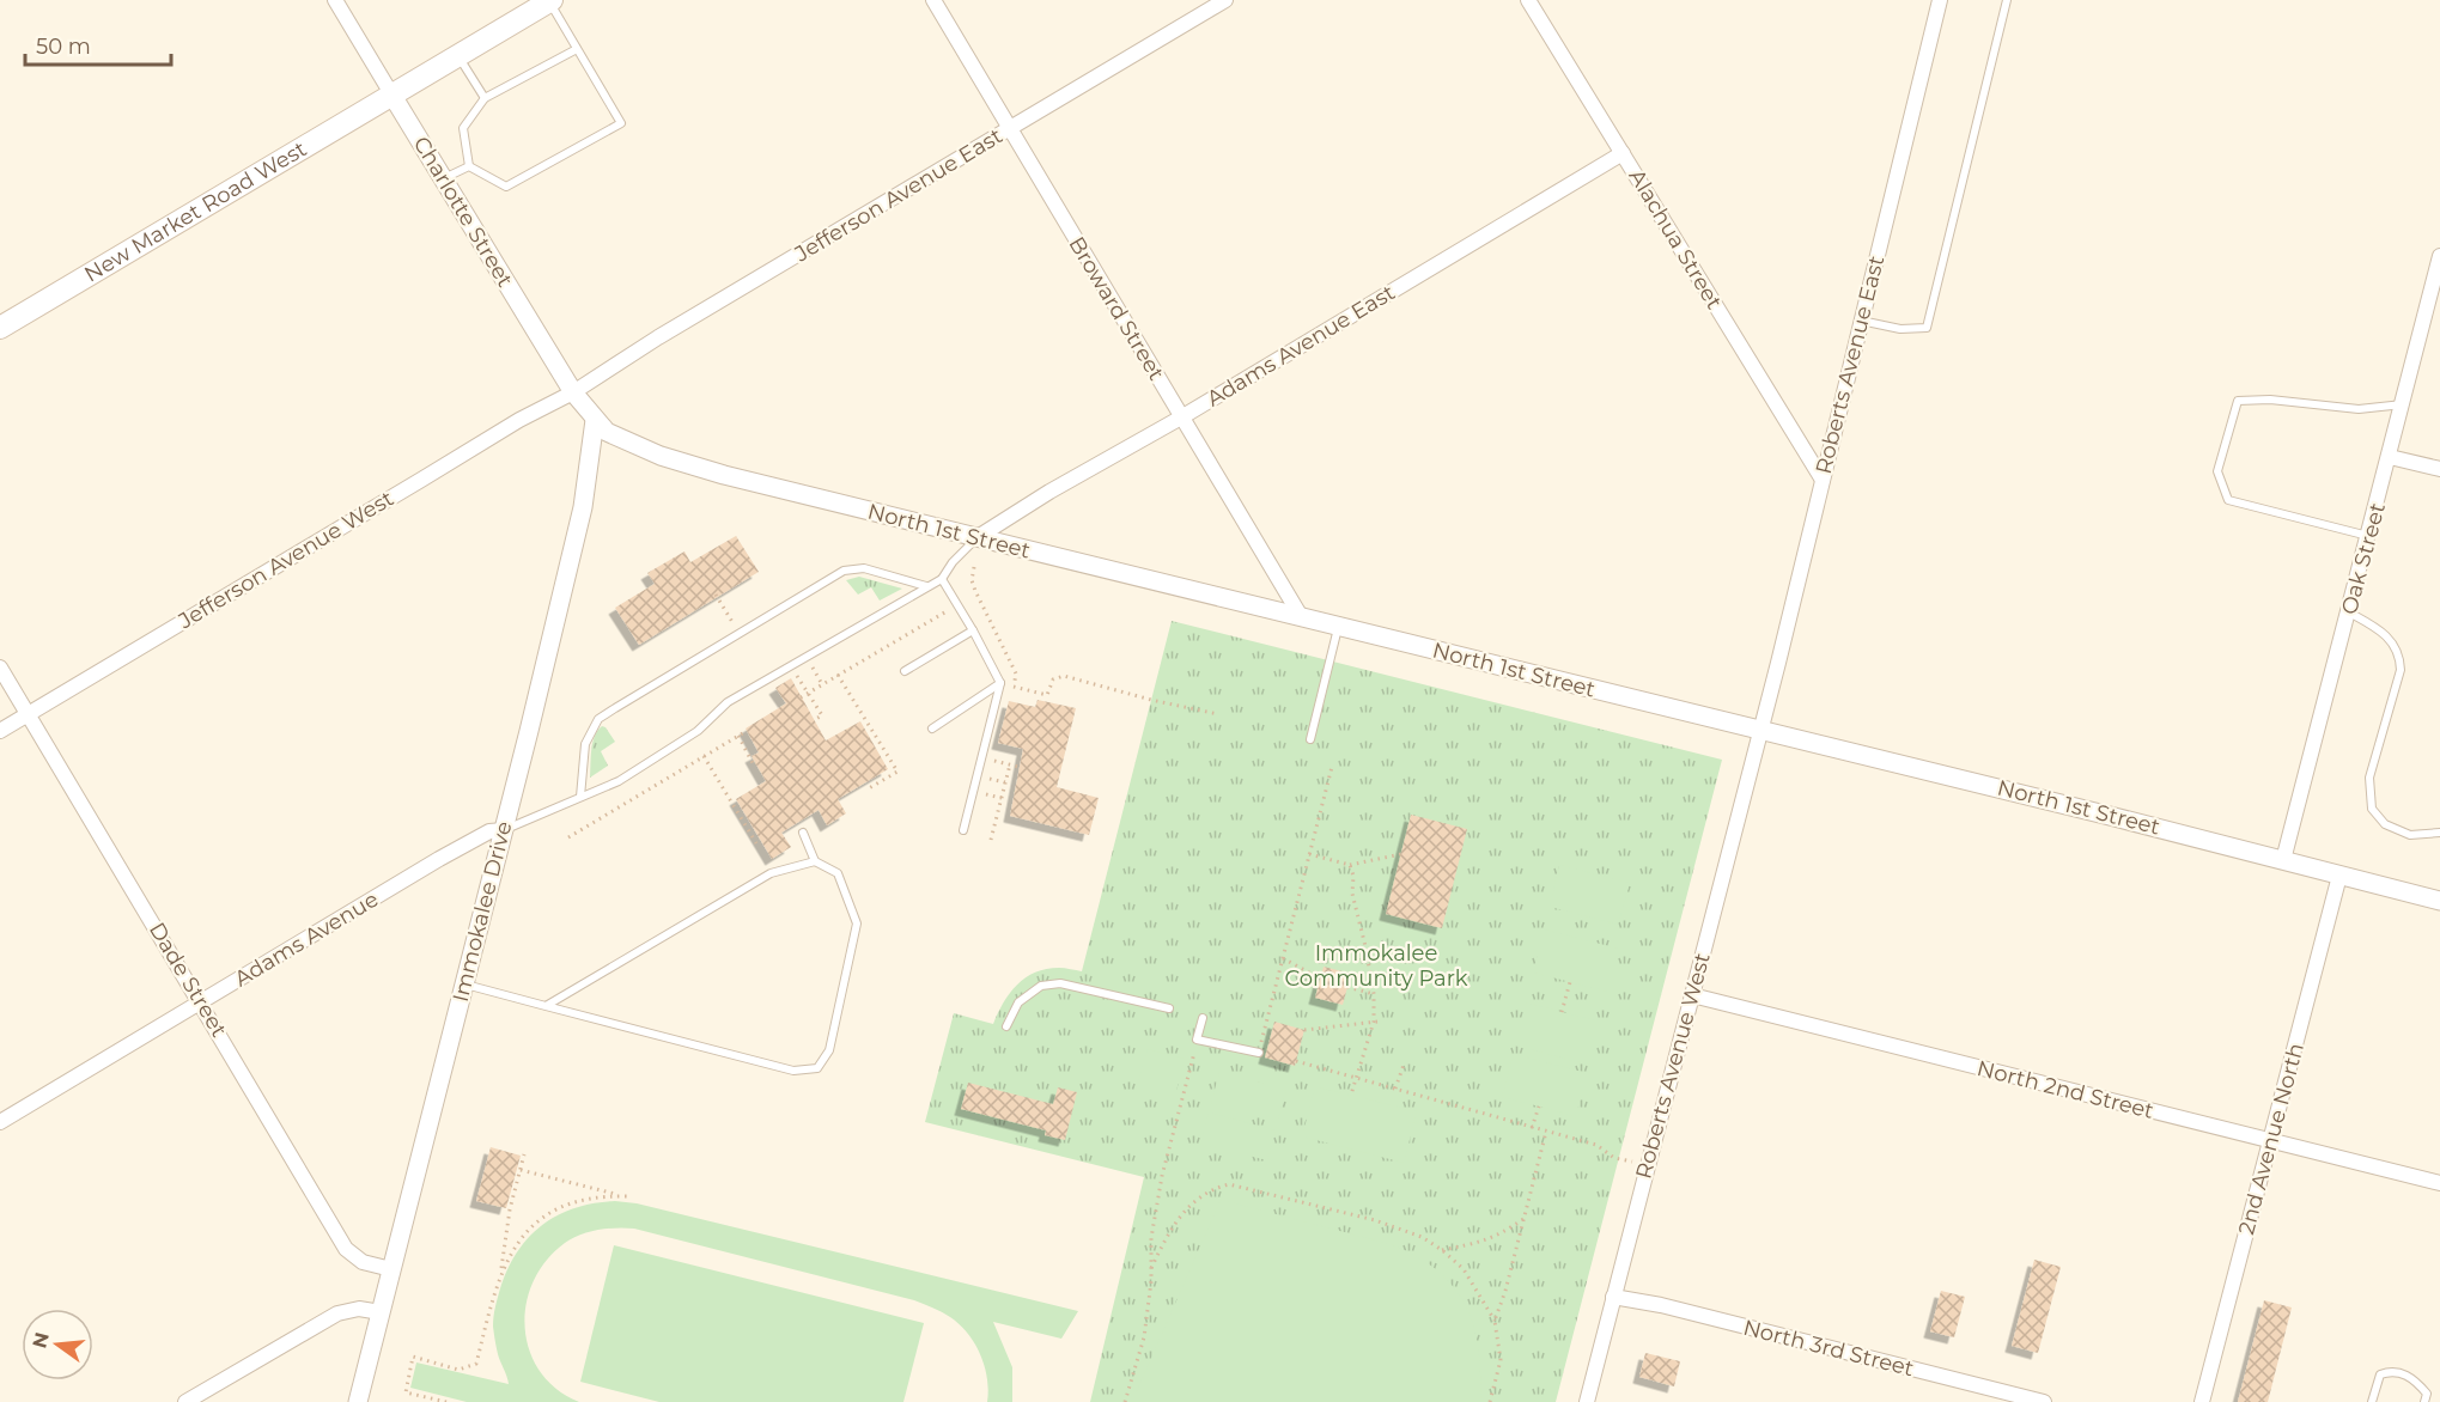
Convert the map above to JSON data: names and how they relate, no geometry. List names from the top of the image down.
{
  "streets": {
    "main road": ["New Market Road West"],
    "street": [
      "Jefferson Avenue East",
      "Charlotte Street",
      "Alachua Street",
      "Broward Street",
      "Adams Avenue East",
      "Roberts Avenue East",
      "North 1st Street",
      "Oak Street",
      "Jefferson Avenue West",
      "Immokalee Drive",
      "Adams Avenue",
      "Dade Street",
      "Roberts Avenue West",
      "North 2nd Street",
      "2nd Avenue North",
      "North 3rd Street"
    ]
  },
  "crossings": [
    ["Jefferson Avenue East", "Charlotte Street"],
    ["Jefferson Avenue East", "Broward Street"],
    ["Jefferson Avenue East", "Jefferson Avenue West"],
    ["New Market Road West", "Charlotte Street"],
    ["Charlotte Street", "North 1st Street"],
    ["Charlotte Street", "Jefferson Avenue West"],
    ["Charlotte Street", "Immokalee Drive"],
    ["Alachua Street", "Adams Avenue East"],
    ["Alachua Street", "Roberts Avenue East"],
    ["Broward Street", "Adams Avenue East"],
    ["Broward Street", "North 1st Street"],
    ["Adams Avenue East", "North 1st Street"],
    ["Roberts Avenue East", "North 1st Street"],
    ["Roberts Avenue East", "Roberts Avenue West"],
    ["North 1st Street", "Oak Street"],
    ["North 1st Street", "Immokalee Drive"],
    ["North 1st Street", "Roberts Avenue West"],
    ["North 1st Street", "2nd Avenue North"],
    ["Jefferson Avenue West", "Dade Street"],
    ["Immokalee Drive", "Adams Avenue"],
    ["Immokalee Drive", "Dade Street"],
    ["Adams Avenue", "Dade Street"],
    ["Roberts Avenue West", "North 2nd Street"],
    ["Roberts Avenue West", "North 3rd Street"],
    ["North 2nd Street", "2nd Avenue North"]
  ],
  "parks": ["Immokalee Community Park"],
  "scale_bar": "50 m",
  "north": "left"
}
